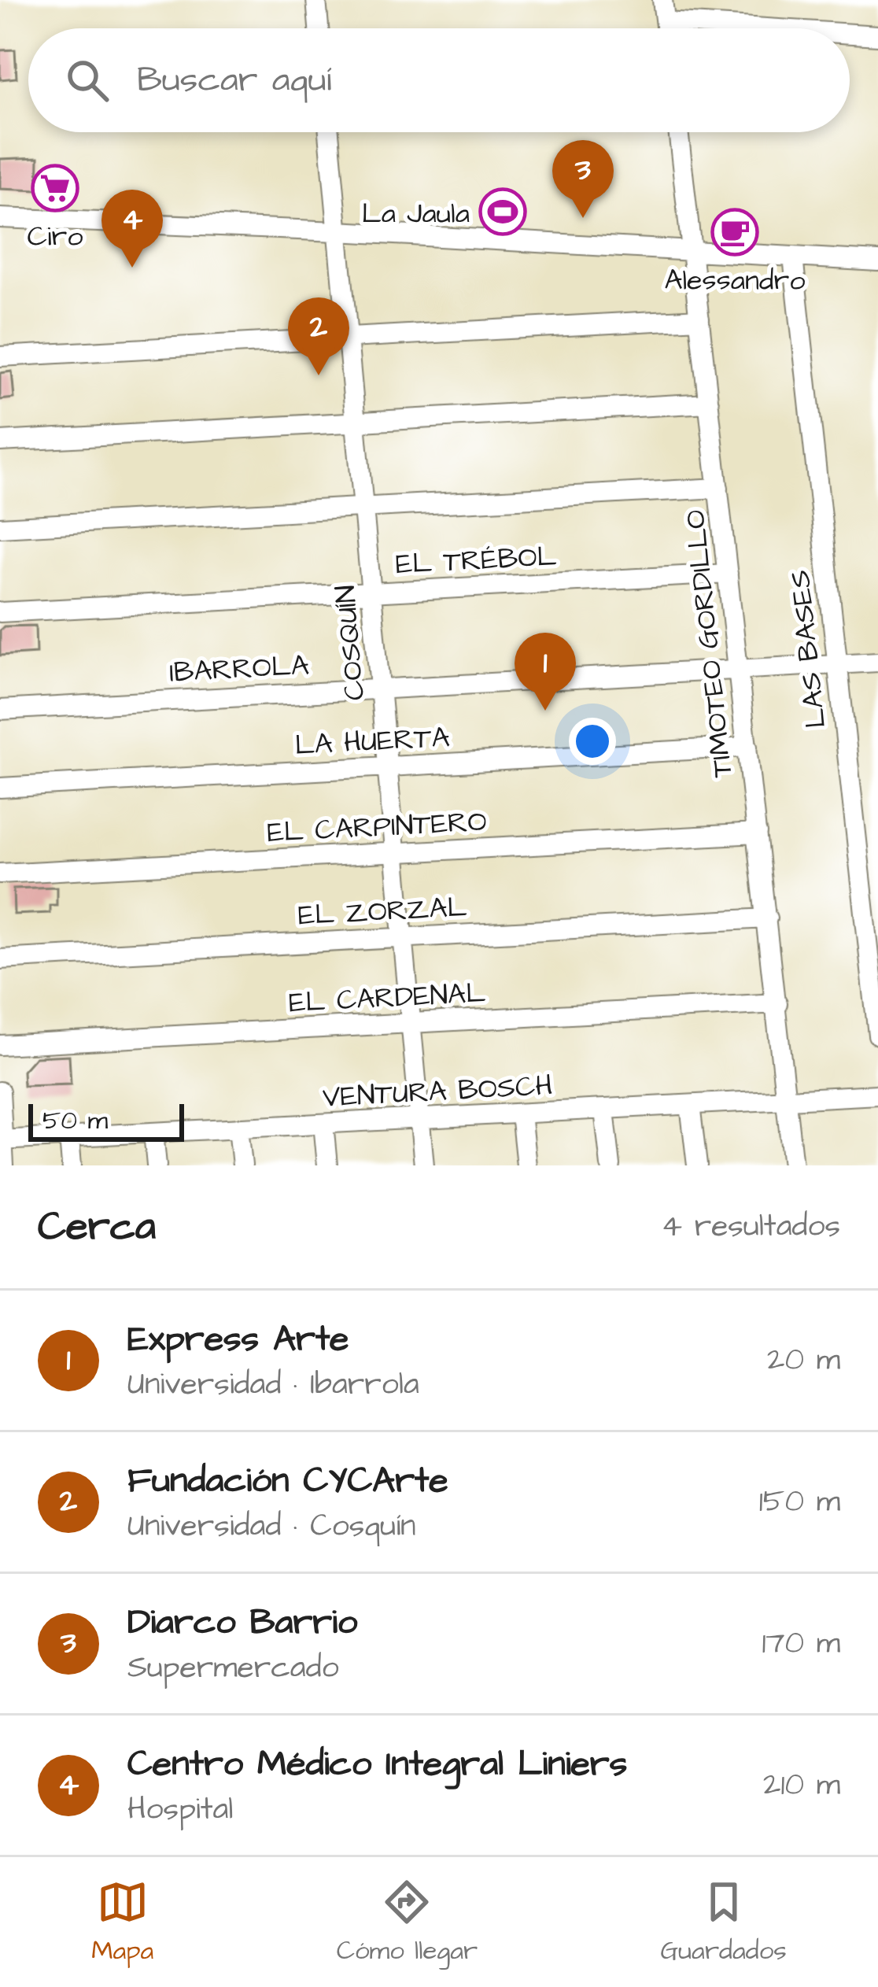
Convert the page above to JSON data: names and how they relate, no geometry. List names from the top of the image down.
{
  "streets": {
    "street": [
      "EL TRÉBOL",
      "COSQUÍN",
      "TIMOTEO GORDILLO",
      "LAS BASES",
      "IBARROLA",
      "LA HUERTA",
      "EL CARPINTERO",
      "EL ZORZAL",
      "EL CARDENAL",
      "VENTURA BOSCH"
    ]
  },
  "crossings": [
    ["EL TRÉBOL", "COSQUÍN"],
    ["EL TRÉBOL", "TIMOTEO GORDILLO"],
    ["COSQUÍN", "IBARROLA"],
    ["COSQUÍN", "LA HUERTA"],
    ["COSQUÍN", "EL CARPINTERO"],
    ["COSQUÍN", "EL ZORZAL"],
    ["COSQUÍN", "EL CARDENAL"],
    ["COSQUÍN", "VENTURA BOSCH"],
    ["TIMOTEO GORDILLO", "IBARROLA"],
    ["TIMOTEO GORDILLO", "LA HUERTA"],
    ["TIMOTEO GORDILLO", "EL CARPINTERO"],
    ["TIMOTEO GORDILLO", "EL ZORZAL"],
    ["TIMOTEO GORDILLO", "EL CARDENAL"],
    ["TIMOTEO GORDILLO", "VENTURA BOSCH"],
    ["LAS BASES", "IBARROLA"]
  ],
  "places": {
    "supermarket": ["Ciro"],
    "sports": ["La Jaula"],
    "cafe": ["Alessandro"]
  },
  "scale_bar": "50 m",
  "page": {
    "search": "Buscar aquí",
    "pins": [
      "3",
      "4",
      "2",
      "1"
    ],
    "scale": "50 m",
    "heading": ["Cerca", "4 resultados"],
    "list": [
      {
        "mark": "1",
        "name": "Express Arte",
        "note": "Universidad · Ibarrola",
        "value": "20 m"
      },
      {
        "mark": "2",
        "name": "Fundación CYCArte",
        "note": "Universidad · Cosquín",
        "value": "150 m"
      },
      {
        "mark": "3",
        "name": "Diarco Barrio",
        "note": "Supermercado",
        "value": "170 m"
      },
      {
        "mark": "4",
        "name": "Centro Médico Integral Liniers",
        "note": "Hospital",
        "value": "210 m"
      }
    ],
    "nav": ["Mapa", "Cómo llegar", "Guardados"]
  }
}
